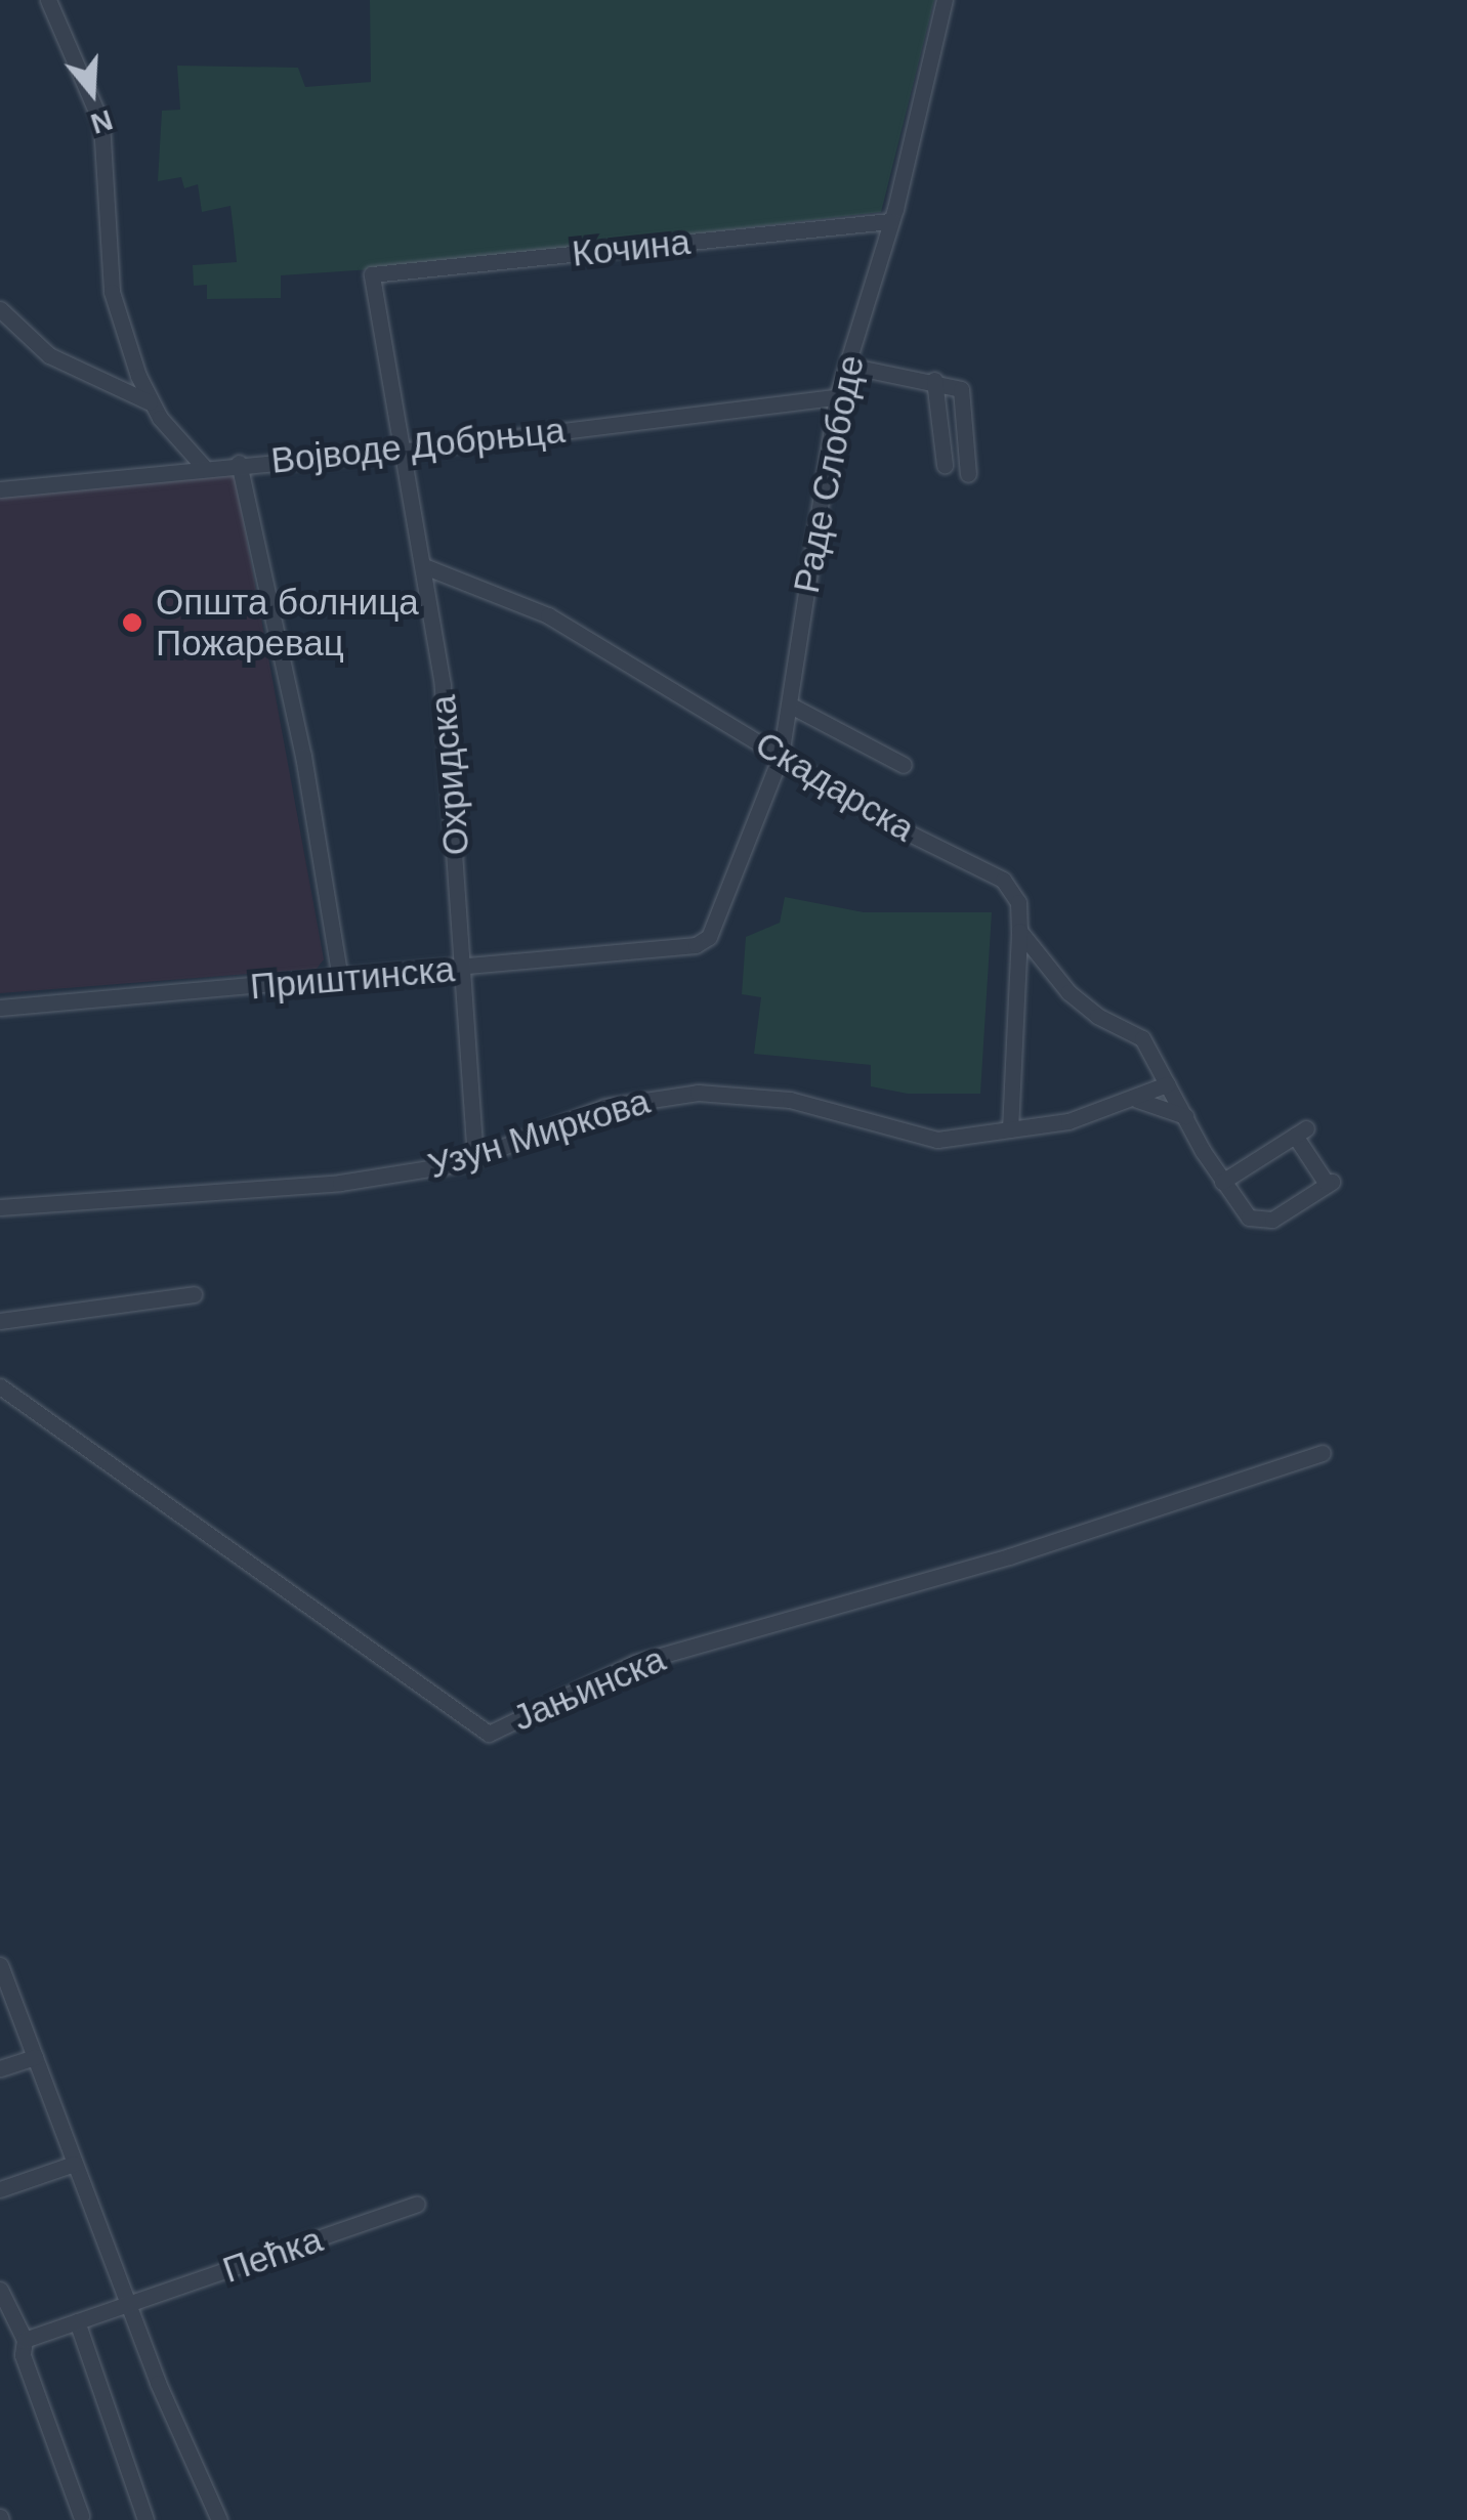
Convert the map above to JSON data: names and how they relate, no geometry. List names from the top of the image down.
{
  "streets": {
    "street": [
      "Кочина",
      "Војводе Добрњца",
      "Раде Слободе",
      "Охридска",
      "Скадарска",
      "Приштинска",
      "Узун Миркова",
      "Јањинска",
      "Пећка"
    ]
  },
  "crossings": [
    ["Кочина", "Раде Слободе"],
    ["Кочина", "Охридска"],
    ["Војводе Добрњца", "Раде Слободе"],
    ["Војводе Добрњца", "Охридска"],
    ["Раде Слободе", "Скадарска"],
    ["Раде Слободе", "Приштинска"],
    ["Охридска", "Скадарска"],
    ["Охридска", "Приштинска"],
    ["Охридска", "Узун Миркова"],
    ["Скадарска", "Узун Миркова"]
  ],
  "places": ["Општа болница Пожаревац"],
  "north": "bottom"
}
